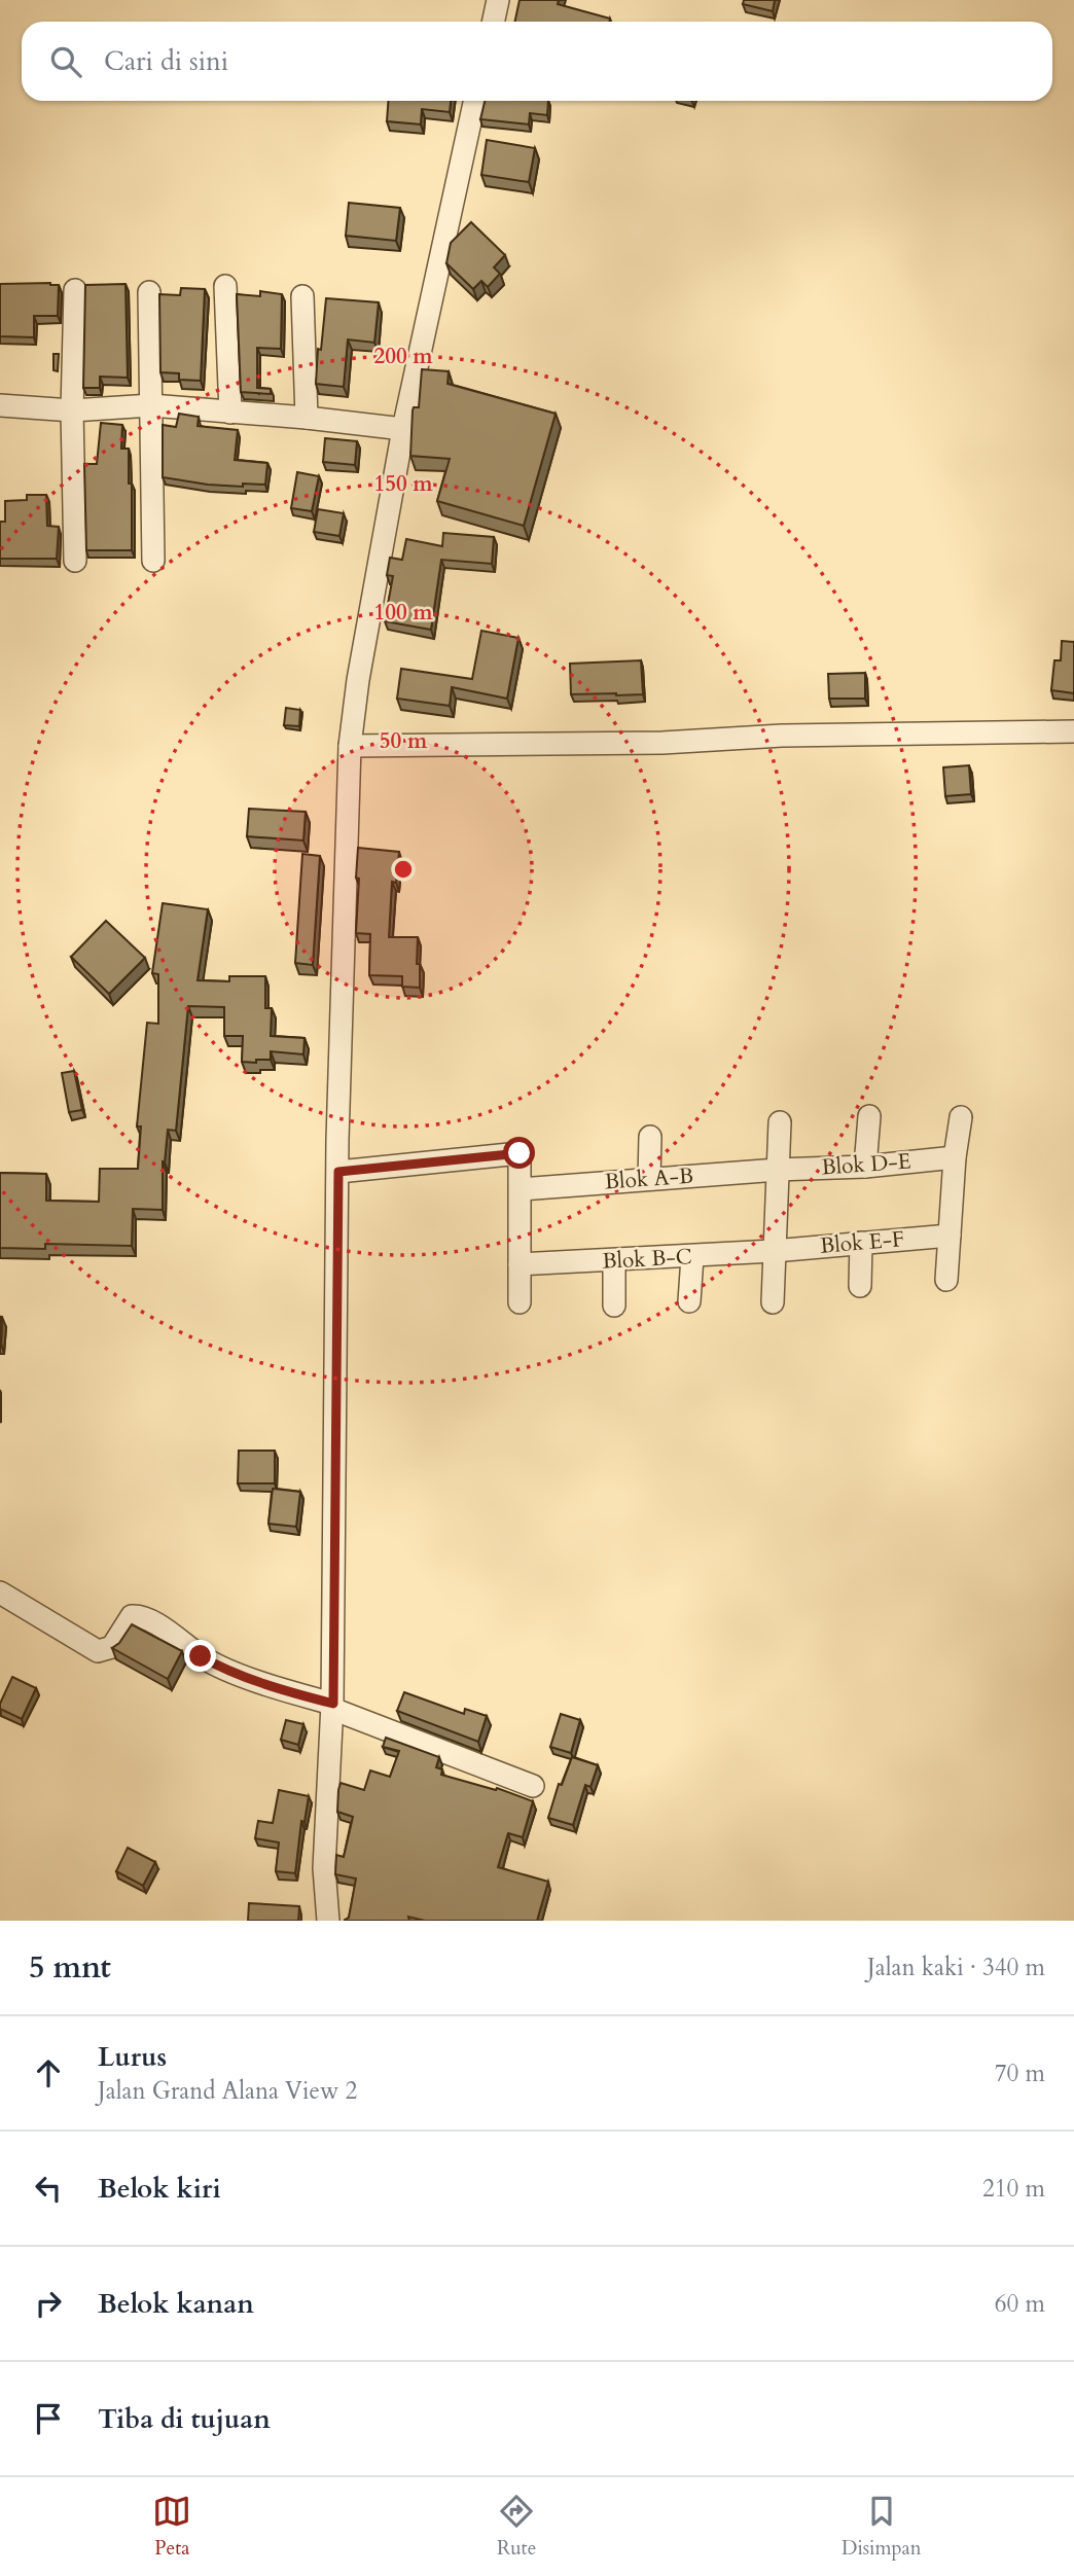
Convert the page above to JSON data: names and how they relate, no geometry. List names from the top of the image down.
{
  "streets": {
    "street": [
      "Blok D-E",
      "Blok A-B",
      "Blok E-F",
      "Blok B-C"
    ]
  },
  "crossings": [
    ["Blok D-E", "Blok A-B"],
    ["Blok E-F", "Blok B-C"]
  ],
  "page": {
    "search": "Cari di sini",
    "heading": ["5 mnt", "Jalan kaki · 340 m"],
    "list": [
      ["Lurus", "Jalan Grand Alana View 2", "70 m"],
      ["Belok kiri", "210 m"],
      ["Belok kanan", "60 m"],
      "Tiba di tujuan"
    ],
    "nav": ["Peta", "Rute", "Disimpan"]
  },
  "rings": [
    "200 m",
    "150 m",
    "100 m",
    "50 m"
  ]
}
